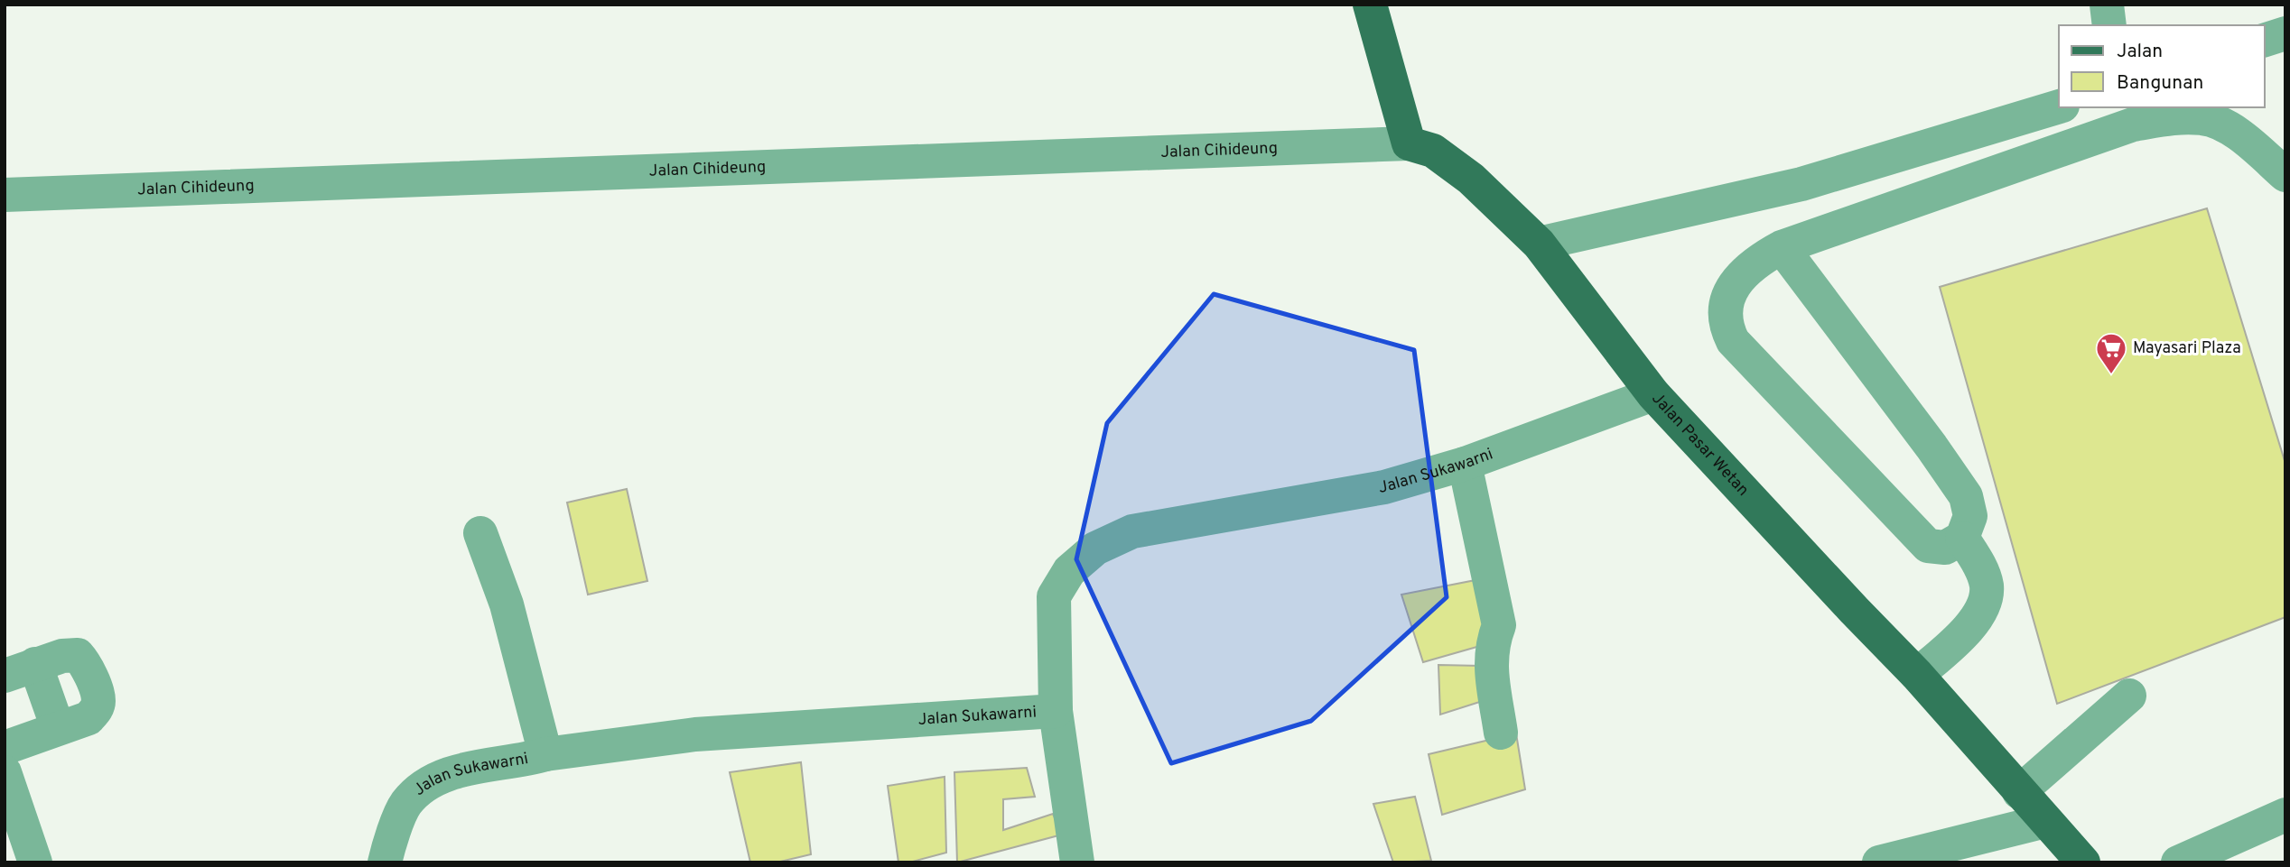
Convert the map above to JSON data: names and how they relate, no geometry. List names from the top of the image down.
{
  "streets": {
    "main road": ["Jalan Pasar Wetan"],
    "street": ["Jalan Cihideung", "Jalan Sukawarni"]
  },
  "crossings": [
    ["Jalan Cihideung", "Jalan Pasar Wetan"],
    ["Jalan Pasar Wetan", "Jalan Sukawarni"]
  ],
  "places": {
    "supermarket": ["Mayasari Plaza"]
  },
  "legend": ["Jalan", "Bangunan"]
}
